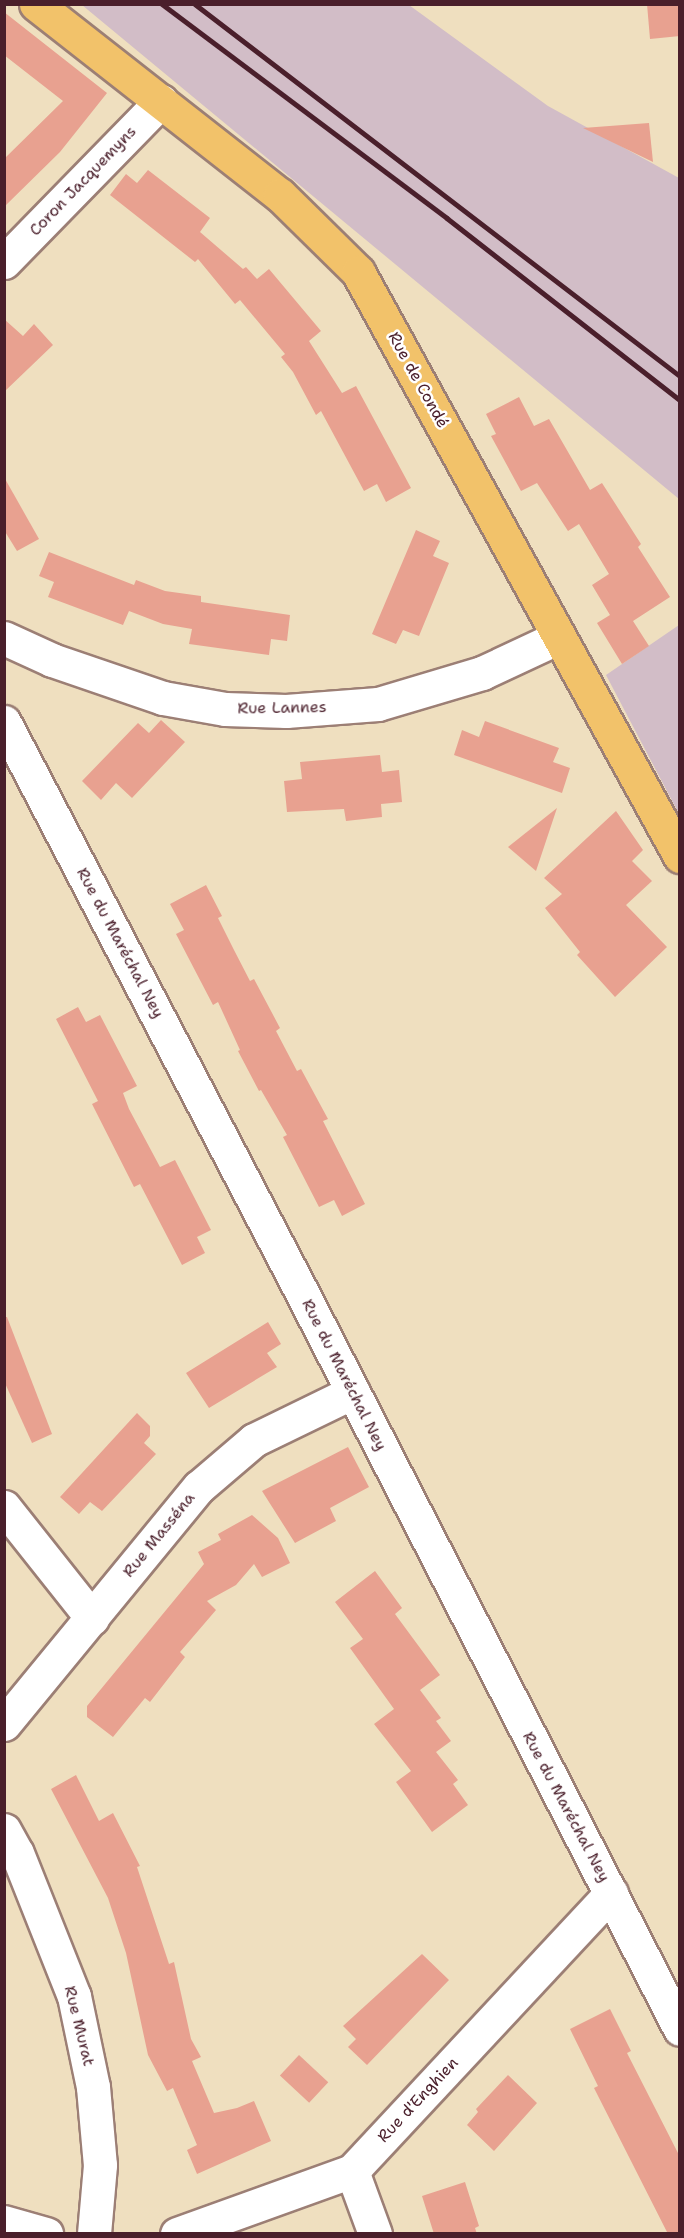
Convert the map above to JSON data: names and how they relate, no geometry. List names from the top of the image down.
{
  "streets": {
    "main road": ["Rue de Condé"],
    "street": [
      "Coron Jacquemyns",
      "Rue Lannes",
      "Rue du Maréchal Ney",
      "Rue Masséna",
      "Rue Murat",
      "Rue d'Enghien"
    ]
  },
  "crossings": [
    ["Coron Jacquemyns", "Rue de Condé"],
    ["Rue de Condé", "Rue Lannes"],
    ["Rue du Maréchal Ney", "Rue Masséna"],
    ["Rue du Maréchal Ney", "Rue d'Enghien"]
  ]
}
